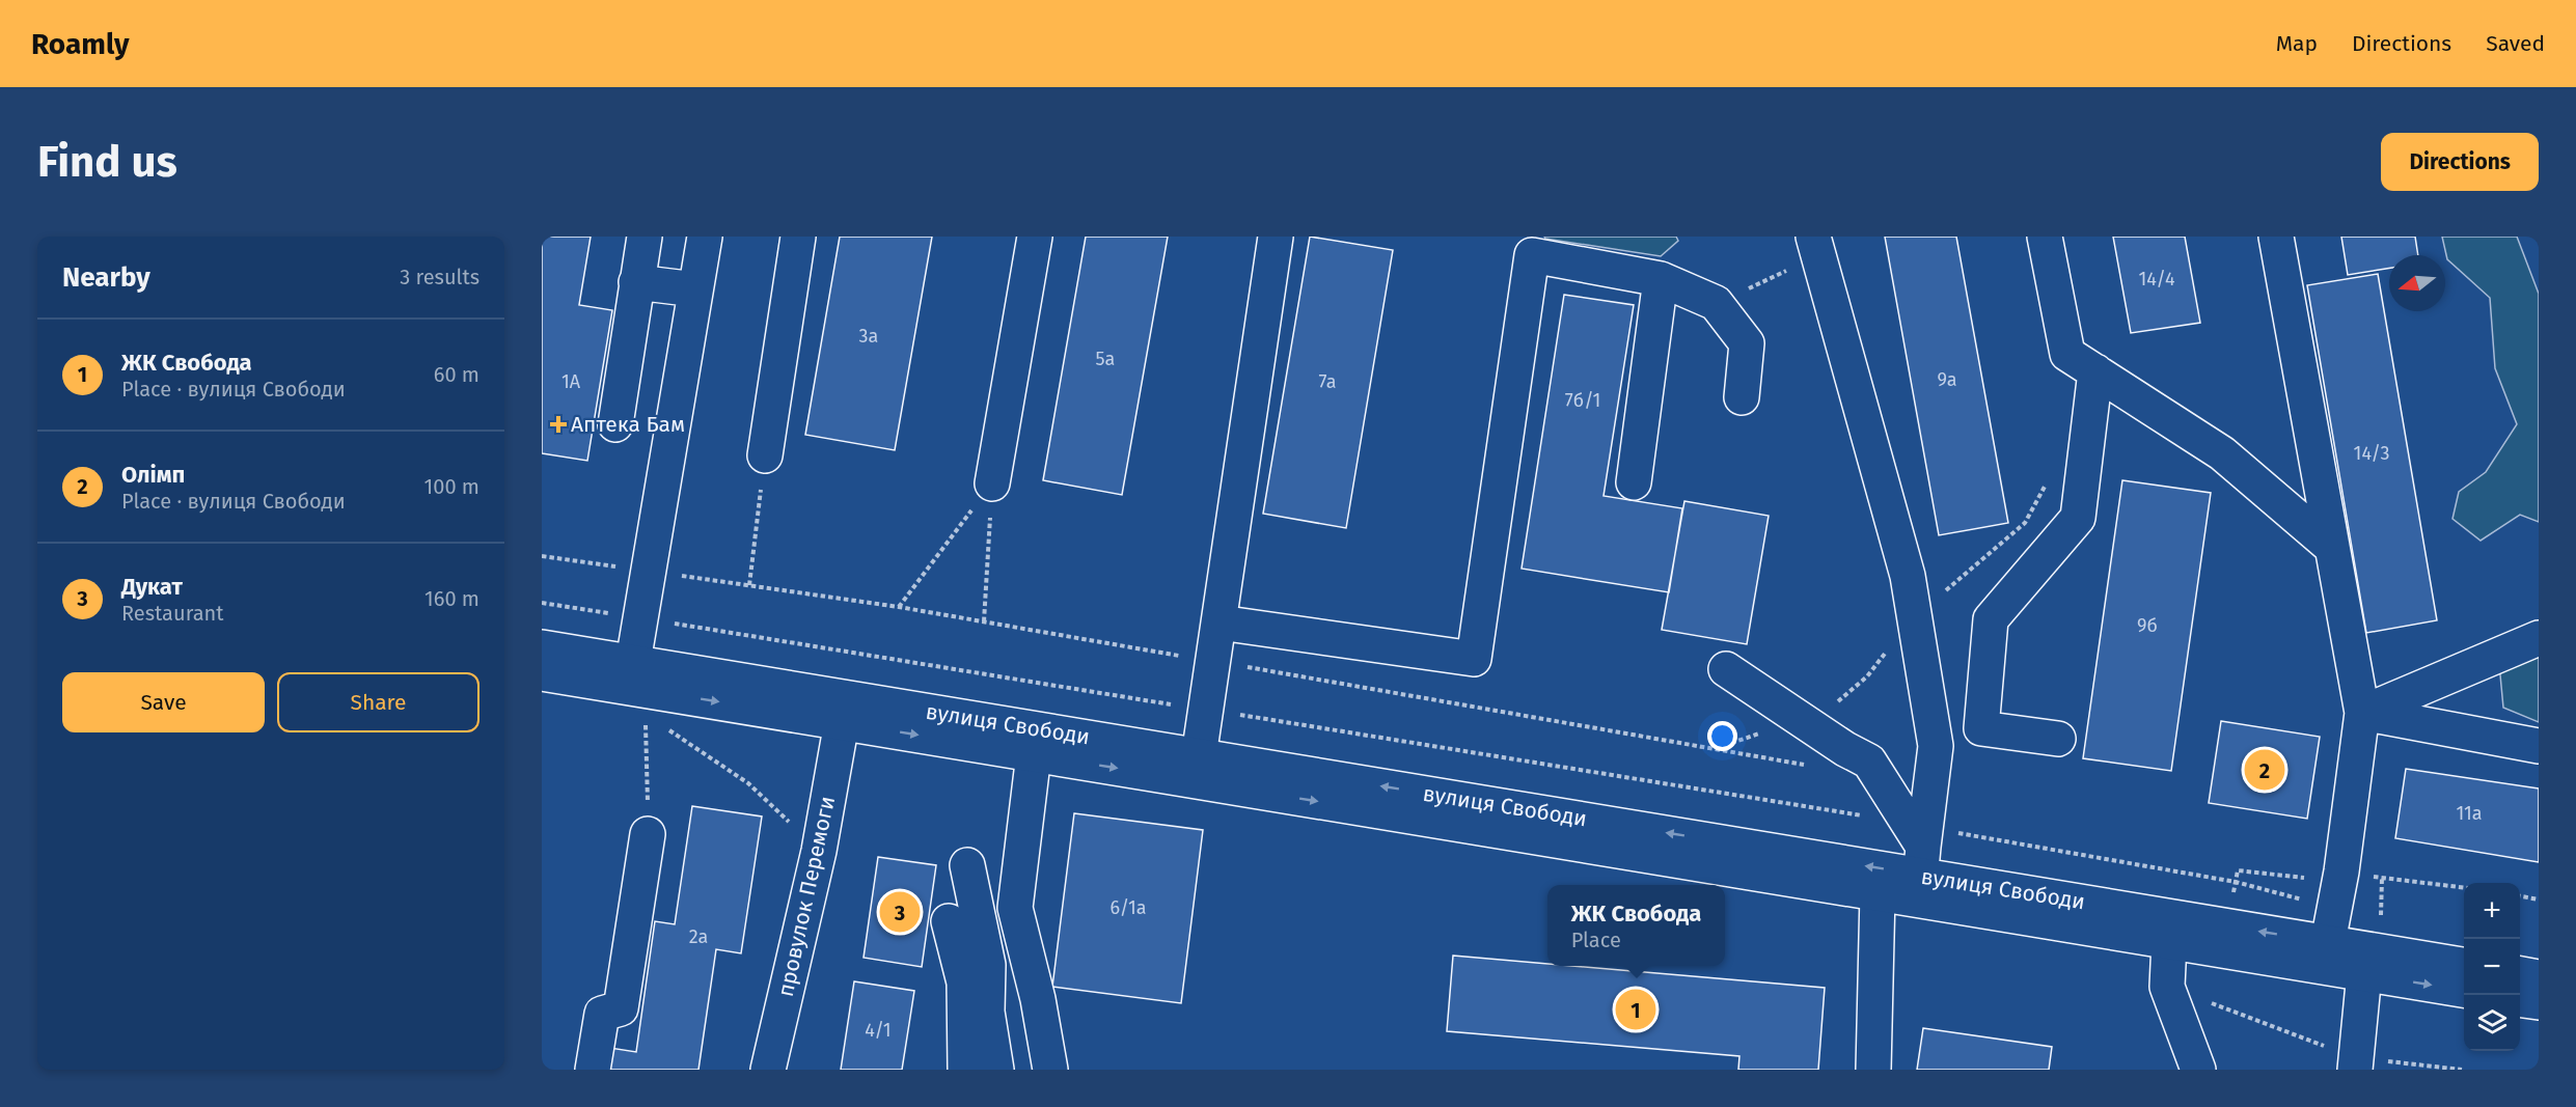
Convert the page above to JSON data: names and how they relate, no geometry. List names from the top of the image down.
{
  "streets": {
    "main road": ["вулиця Свободи", "провулок Перемоги"]
  },
  "crossings": [
    ["вулиця Свободи", "провулок Перемоги"]
  ],
  "places": {
    "health": ["Аптека Бам"]
  },
  "house_numbers": [
    "14/4",
    "3а",
    "5а",
    "9а",
    "1А",
    "7а",
    "7б/1",
    "14/3",
    "9б",
    "11а",
    "6/1а",
    "2а",
    "4/1"
  ],
  "north": "left",
  "page": {
    "header": "Roamly",
    "nav": ["Map", "Directions", "Saved"],
    "buttons": [
      "Directions",
      ["Save", "Share"]
    ],
    "title": "Find us",
    "heading": ["Nearby", "3 results"],
    "list": [
      {
        "mark": "1",
        "name": "ЖК Свобода",
        "note": "Place · вулиця Свободи",
        "value": "60 m"
      },
      {
        "mark": "2",
        "name": "Олімп",
        "note": "Place · вулиця Свободи",
        "value": "100 m"
      },
      {
        "mark": "3",
        "name": "Дукат",
        "note": "Restaurant",
        "value": "160 m"
      }
    ],
    "pins": ["2", "3", "1"],
    "map_buttons": ["+", "−"],
    "popup": ["ЖК Свобода", "Place"]
  }
}
